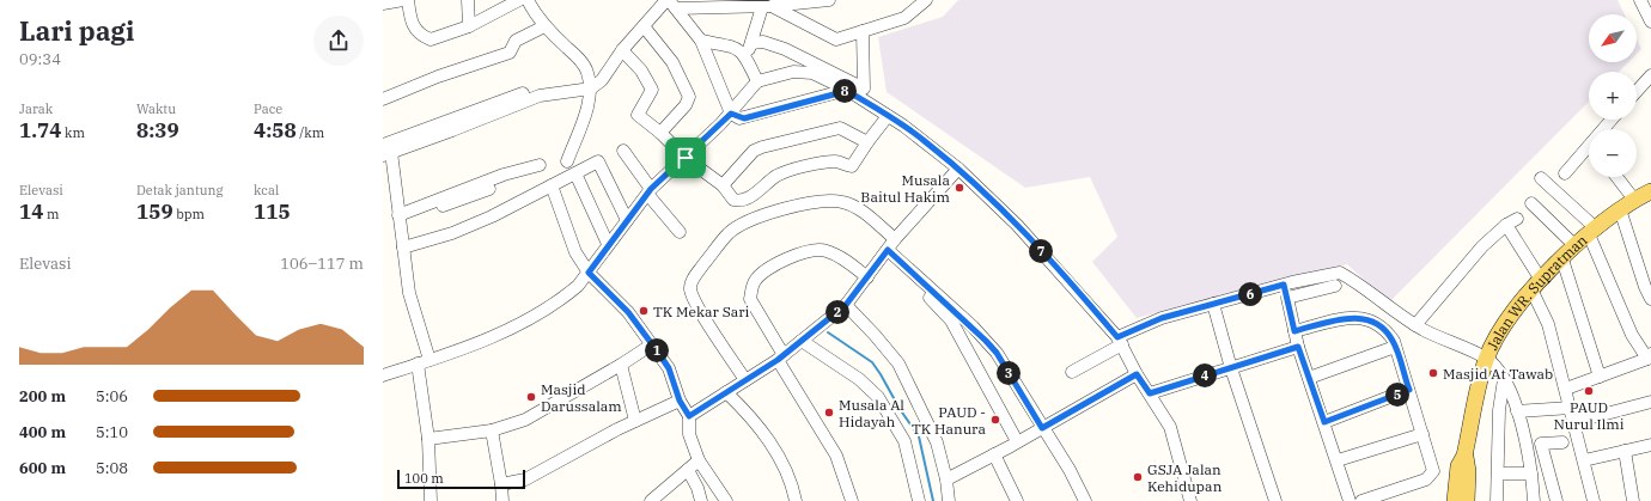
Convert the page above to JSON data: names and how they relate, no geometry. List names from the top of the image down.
{
  "streets": {
    "main road": ["Jalan WR. Supratman"]
  },
  "places": [
    "Musala Baitul Hakim",
    "TK Mekar Sari",
    "Masjid At Tawab",
    "PAUD Nurul Ilmi",
    "Masjid Darussalam",
    "Musala Al Hidayah",
    "PAUD - TK Hanura",
    "GSJA Jalan Kehidupan"
  ],
  "scale_bar": "100 m",
  "north": "bottom left",
  "page": {
    "heading": ["Lari pagi", "09:34"],
    "map_buttons": ["+", "−"],
    "pins": [
      "8",
      "7",
      "6",
      "2",
      "1",
      "3",
      "4",
      "5"
    ],
    "stats": [
      ["Jarak", "1.74 km"],
      ["Waktu", "8:39"],
      ["Pace", "4:58 /km"],
      ["Elevasi", "14 m"],
      ["Detak jantung", "159 bpm"],
      ["kcal", "115"]
    ],
    "chart": ["Elevasi", "106–117 m"],
    "list": [
      {
        "name": "200 m",
        "note": "5:06"
      },
      {
        "name": "400 m",
        "note": "5:10"
      },
      {
        "name": "600 m",
        "note": "5:08"
      }
    ],
    "scale": "100 m"
  }
}
